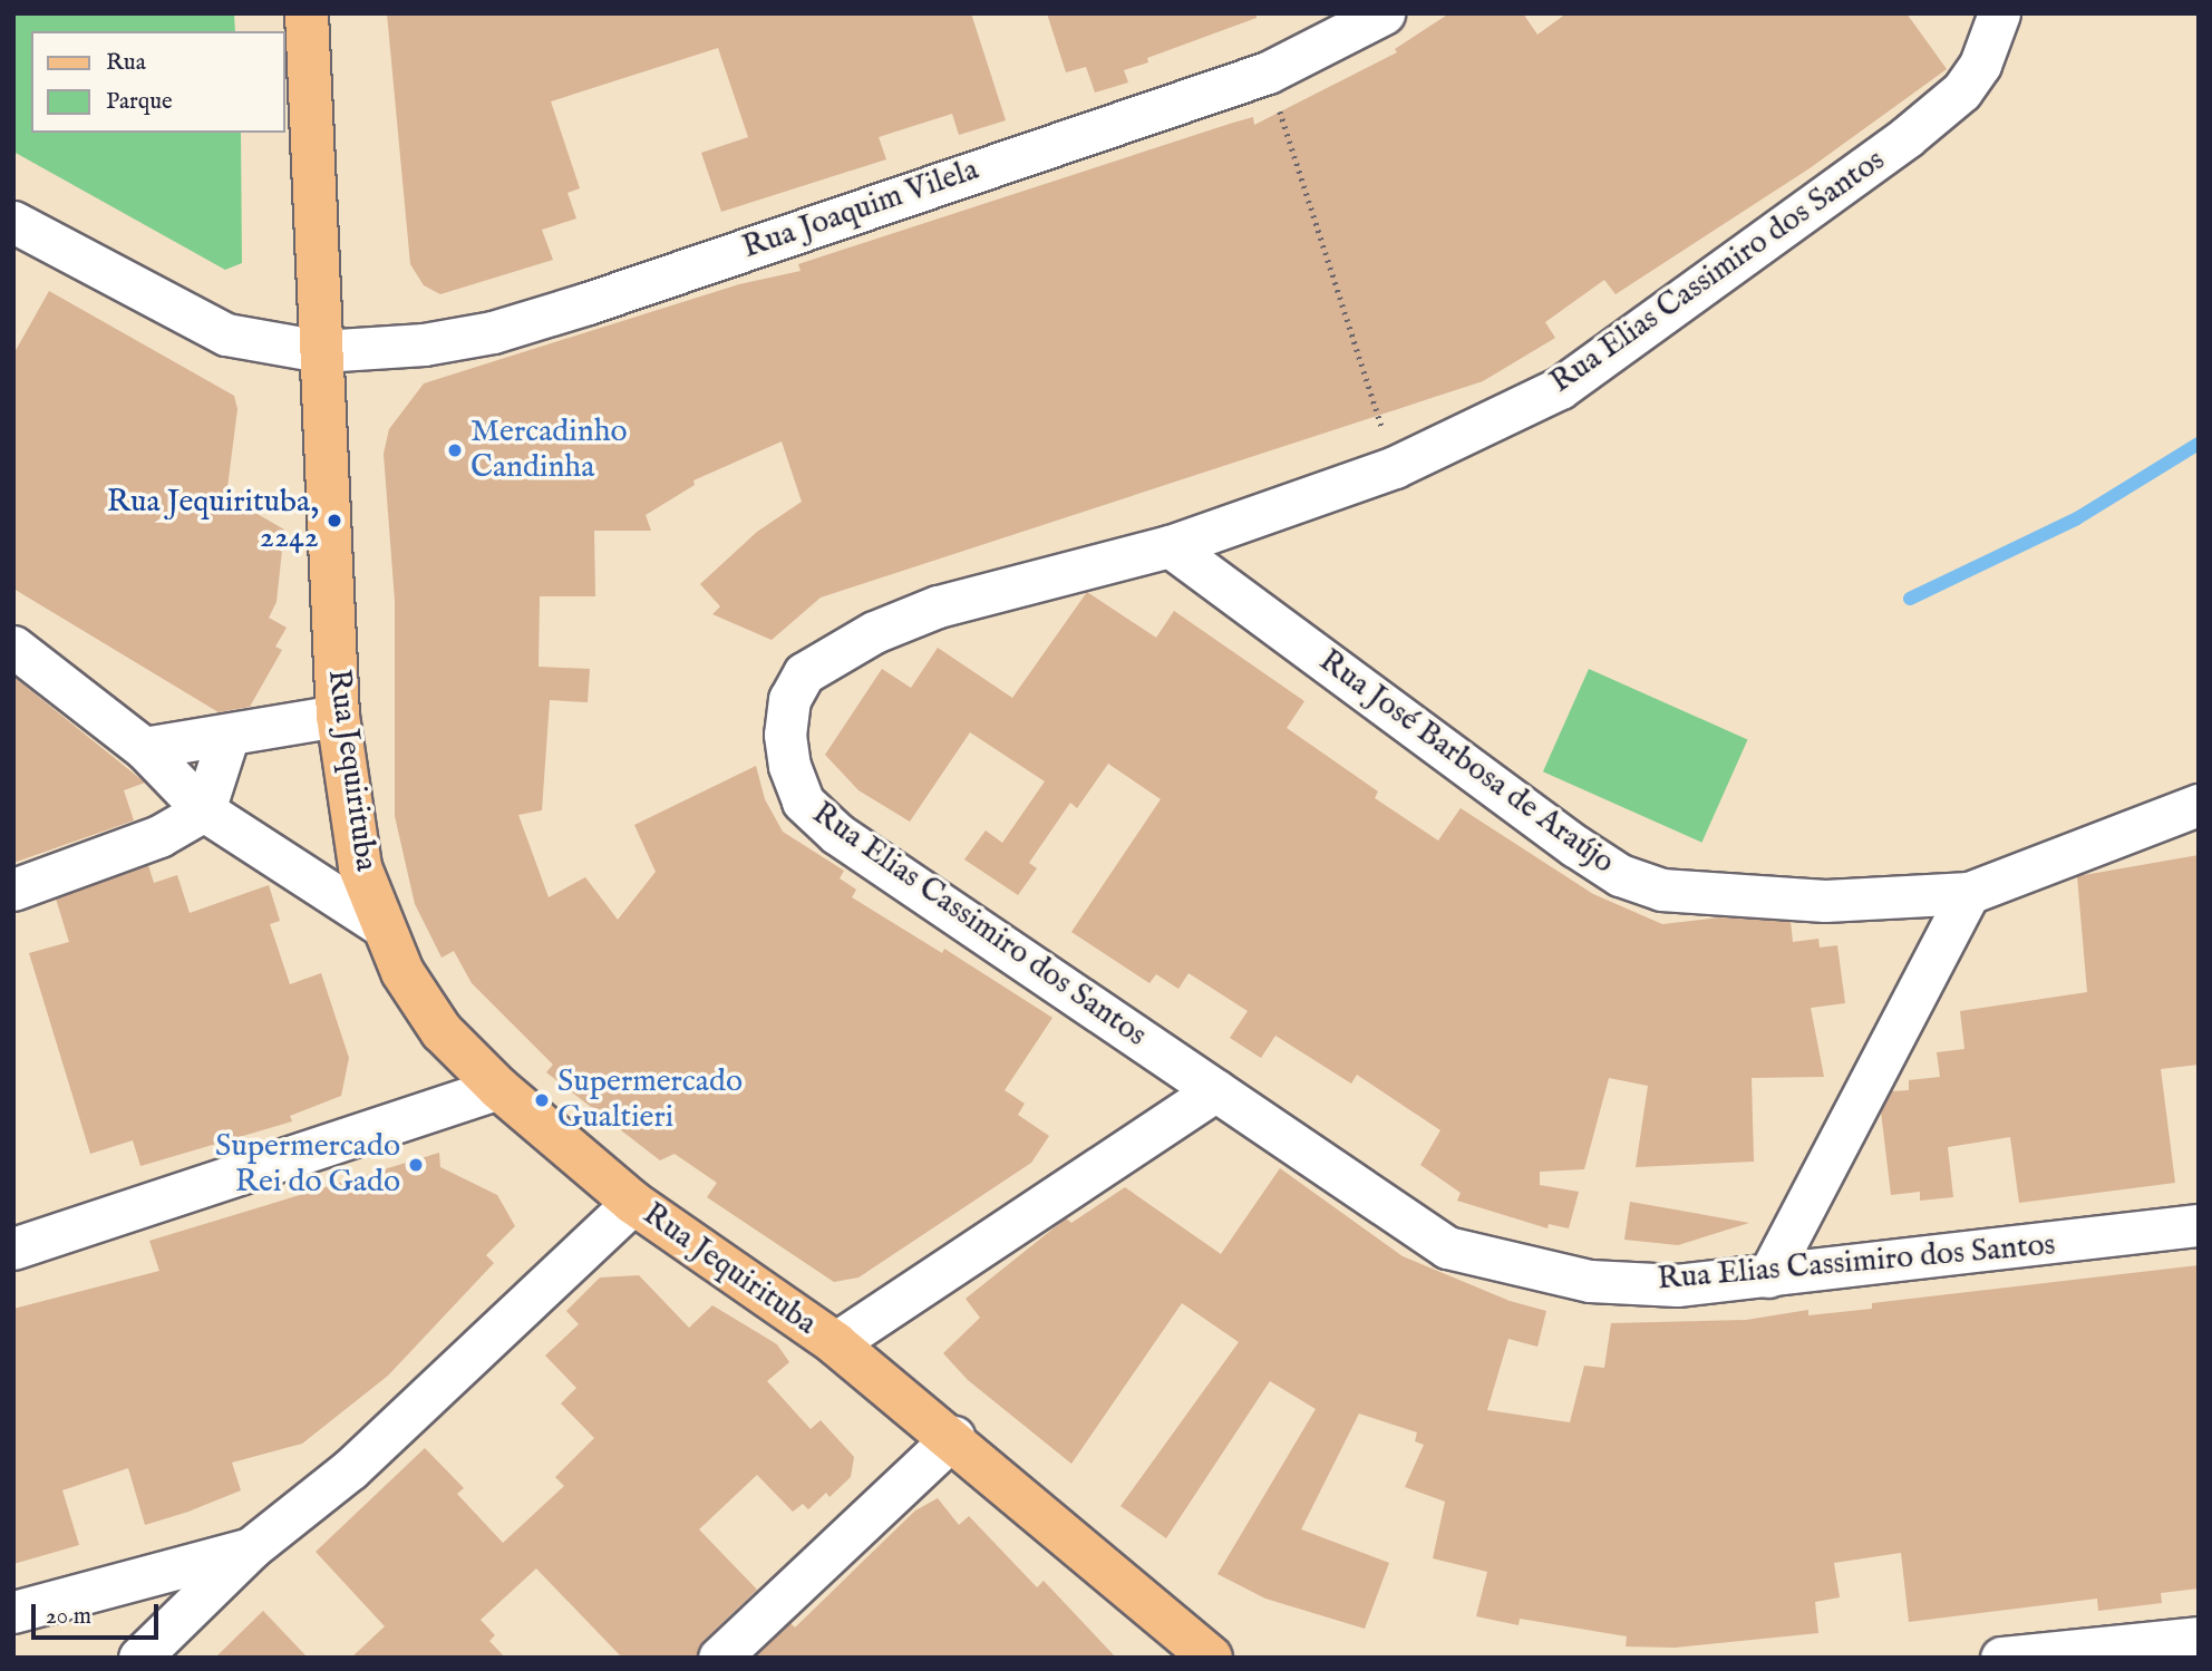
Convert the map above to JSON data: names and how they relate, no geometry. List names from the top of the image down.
{
  "streets": {
    "main road": ["Rua Jequirituba"],
    "street": ["Rua Joaquim Vilela", "Rua Elias Cassimiro dos Santos", "Rua José Barbosa de Araújo"]
  },
  "crossings": [
    ["Rua Joaquim Vilela", "Rua Jequirituba"],
    ["Rua Elias Cassimiro dos Santos", "Rua José Barbosa de Araújo"]
  ],
  "places": [
    "Mercadinho Candinha",
    "Rua Jequirituba, 2242",
    "Supermercado Gualtieri",
    "Supermercado Rei do Gado"
  ],
  "legend": ["Rua", "Parque"],
  "scale_bar": "20 m"
}
